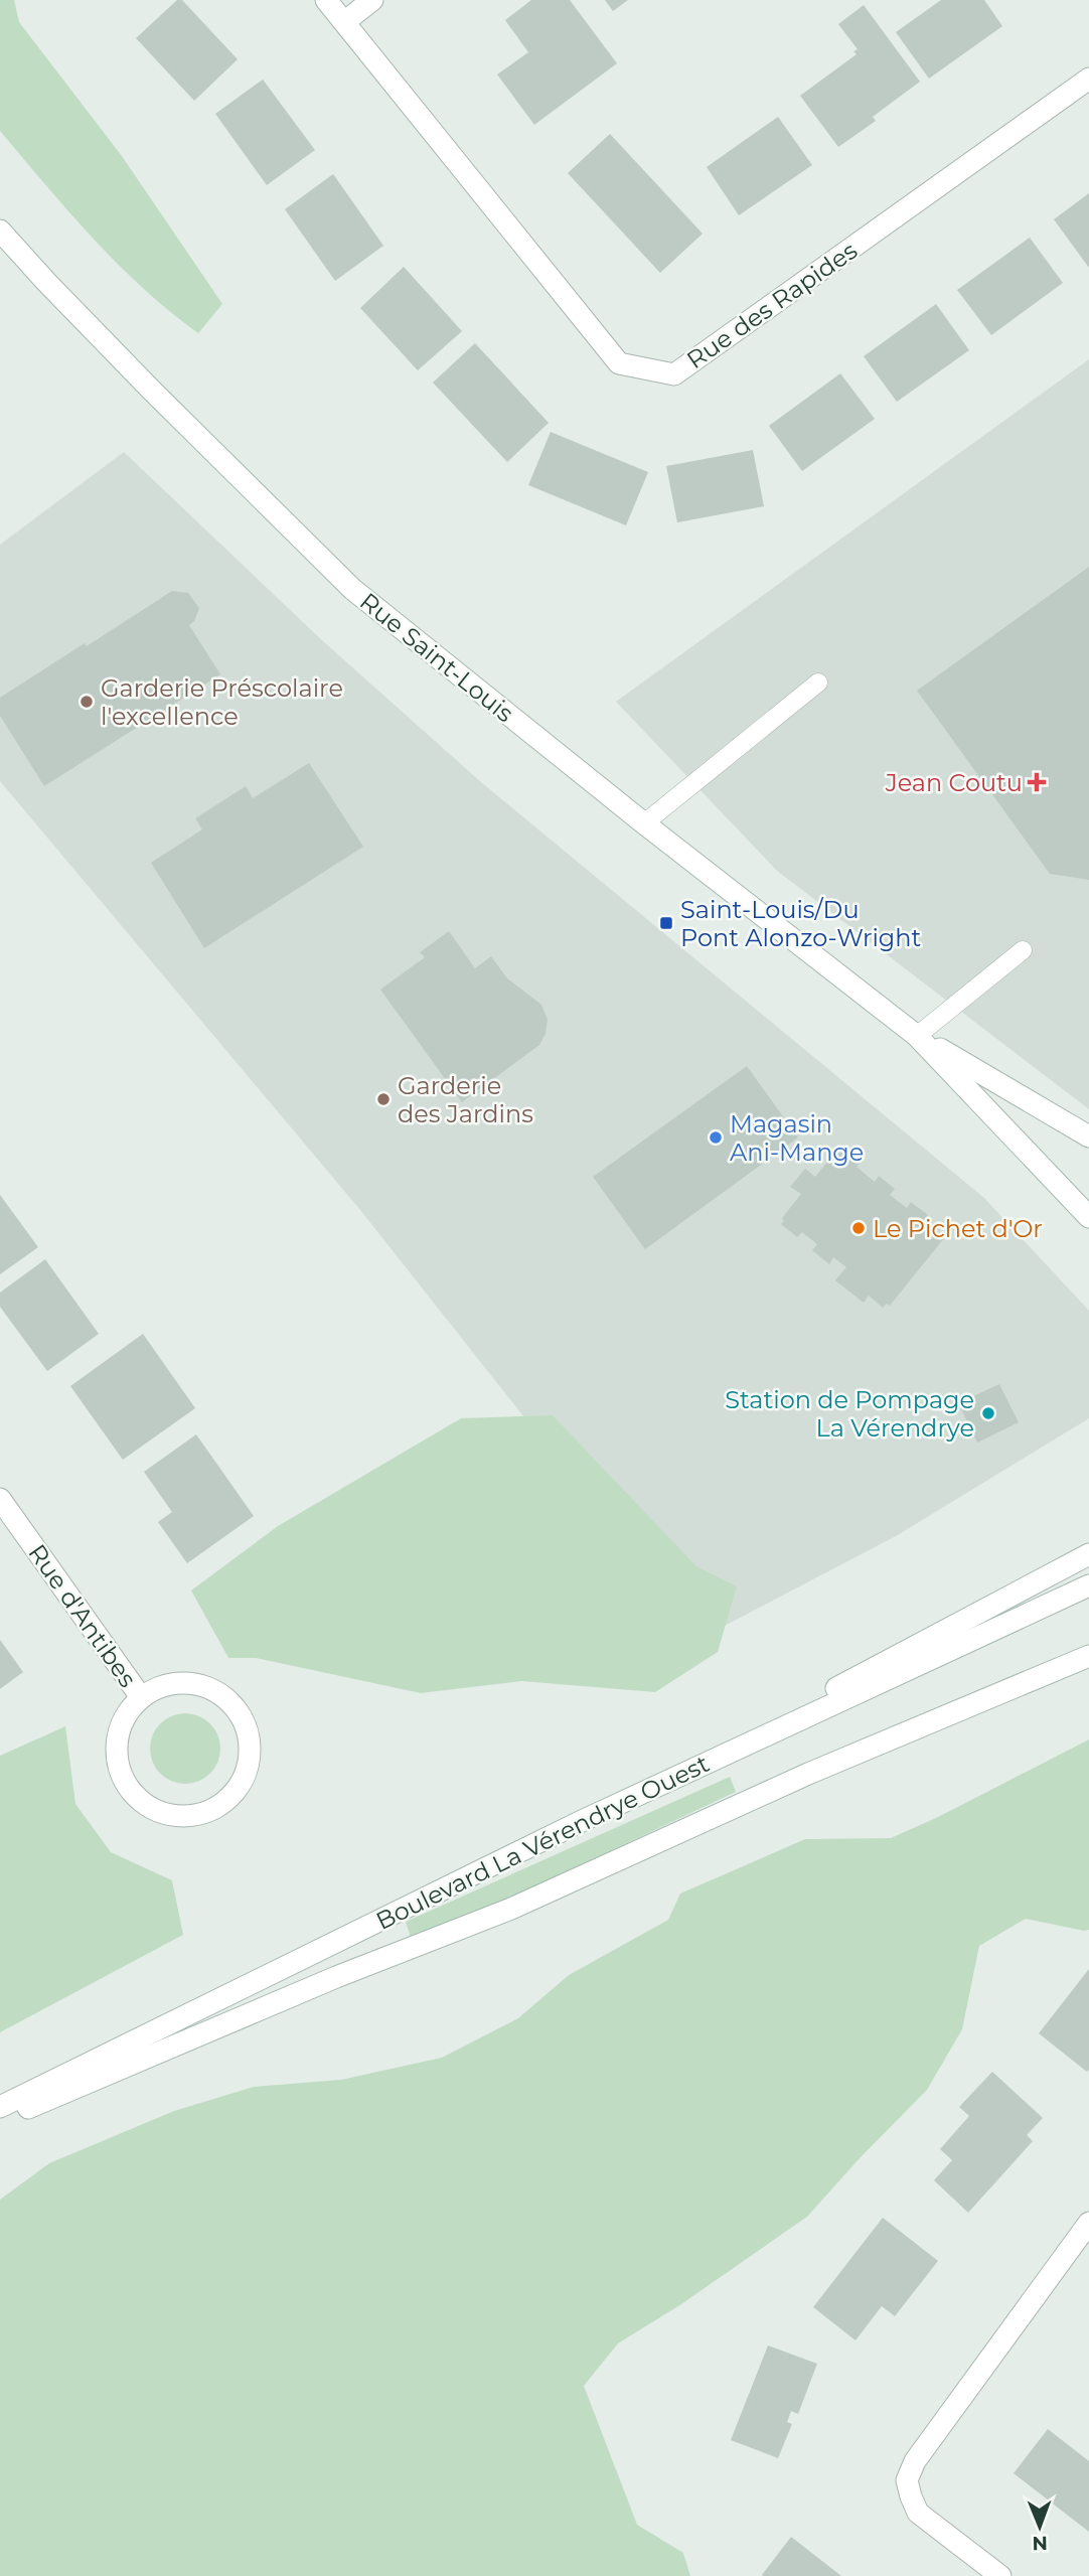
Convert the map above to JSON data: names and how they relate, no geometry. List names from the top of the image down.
{
  "streets": {
    "main road": [
      "Rue des Rapides",
      "Rue Saint-Louis",
      "Rue d'Antibes",
      "Boulevard La Vérendrye Ouest"
    ]
  },
  "places": {
    "other": [
      "Garderie Préscolaire l'excellence",
      "Garderie des Jardins",
      "Magasin Ani-Mange",
      "Le Pichet d'Or",
      "Station de Pompage La Vérendrye"
    ],
    "health": ["Jean Coutu"],
    "transit": ["Saint-Louis/Du Pont Alonzo-Wright"]
  },
  "north": "bottom"
}
